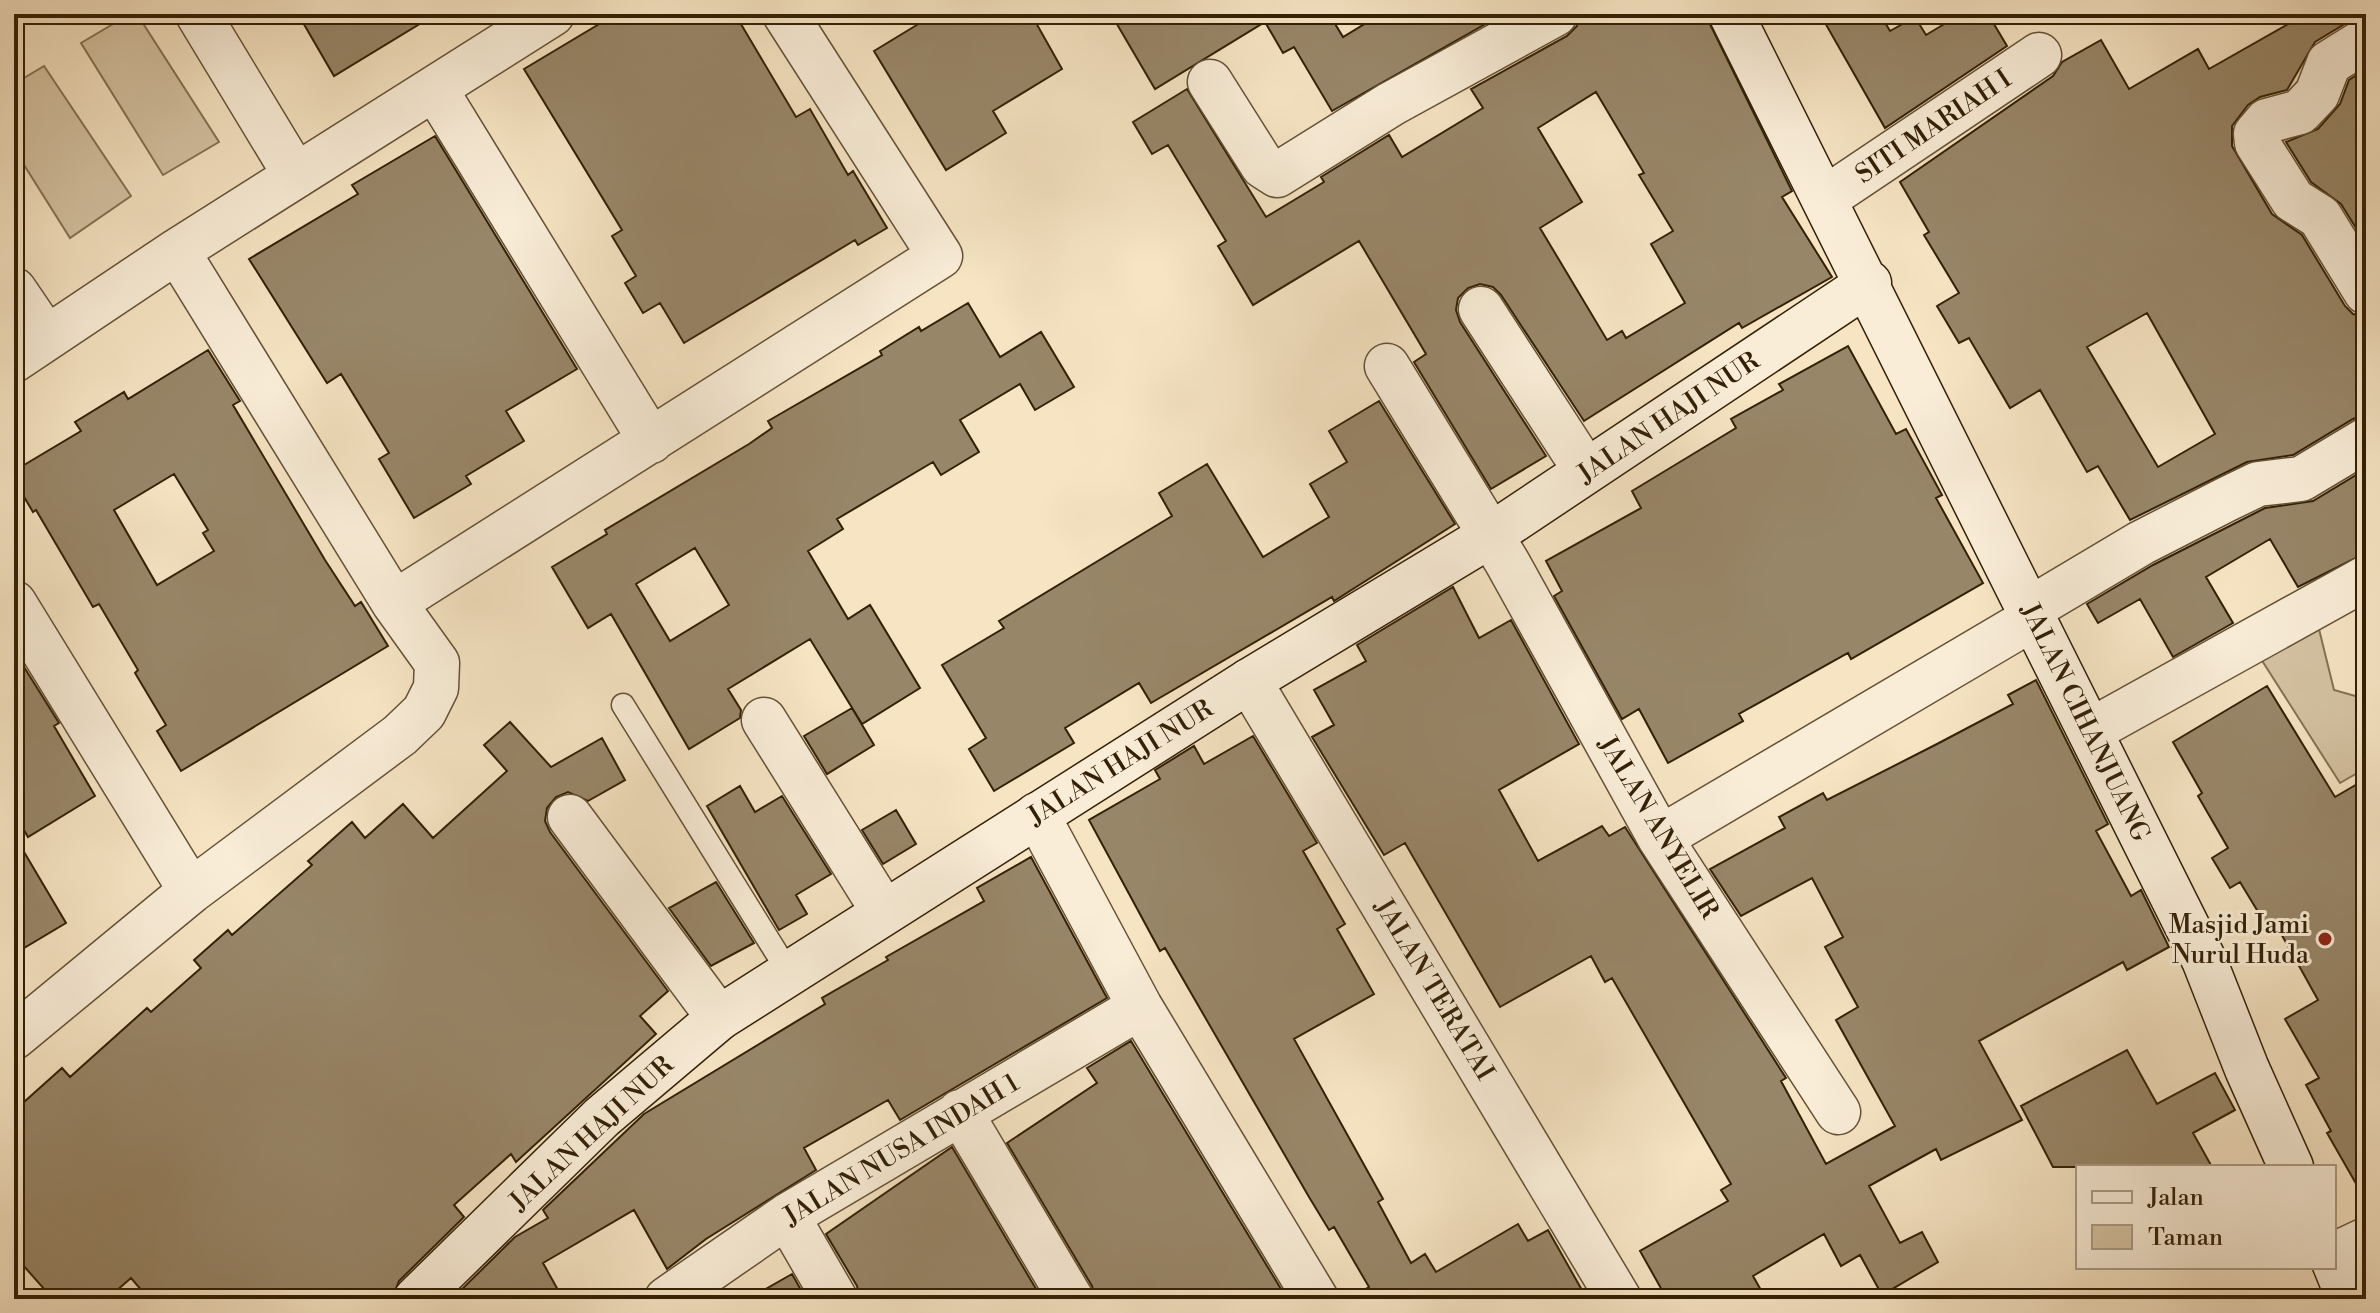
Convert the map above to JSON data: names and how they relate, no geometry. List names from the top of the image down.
{
  "streets": {
    "street": [
      "SITI MARIAH I",
      "JALAN HAJI NUR",
      "JALAN CIHANJUANG",
      "JALAN ANYELIR",
      "JALAN TERATAI",
      "JALAN NUSA INDAH 1"
    ]
  },
  "crossings": [
    ["SITI MARIAH I", "JALAN CIHANJUANG"],
    ["JALAN HAJI NUR", "JALAN CIHANJUANG"],
    ["JALAN HAJI NUR", "JALAN ANYELIR"],
    ["JALAN HAJI NUR", "JALAN TERATAI"]
  ],
  "places": ["Masjid Jami Nurul Huda"],
  "legend": ["Jalan", "Taman"]
}
